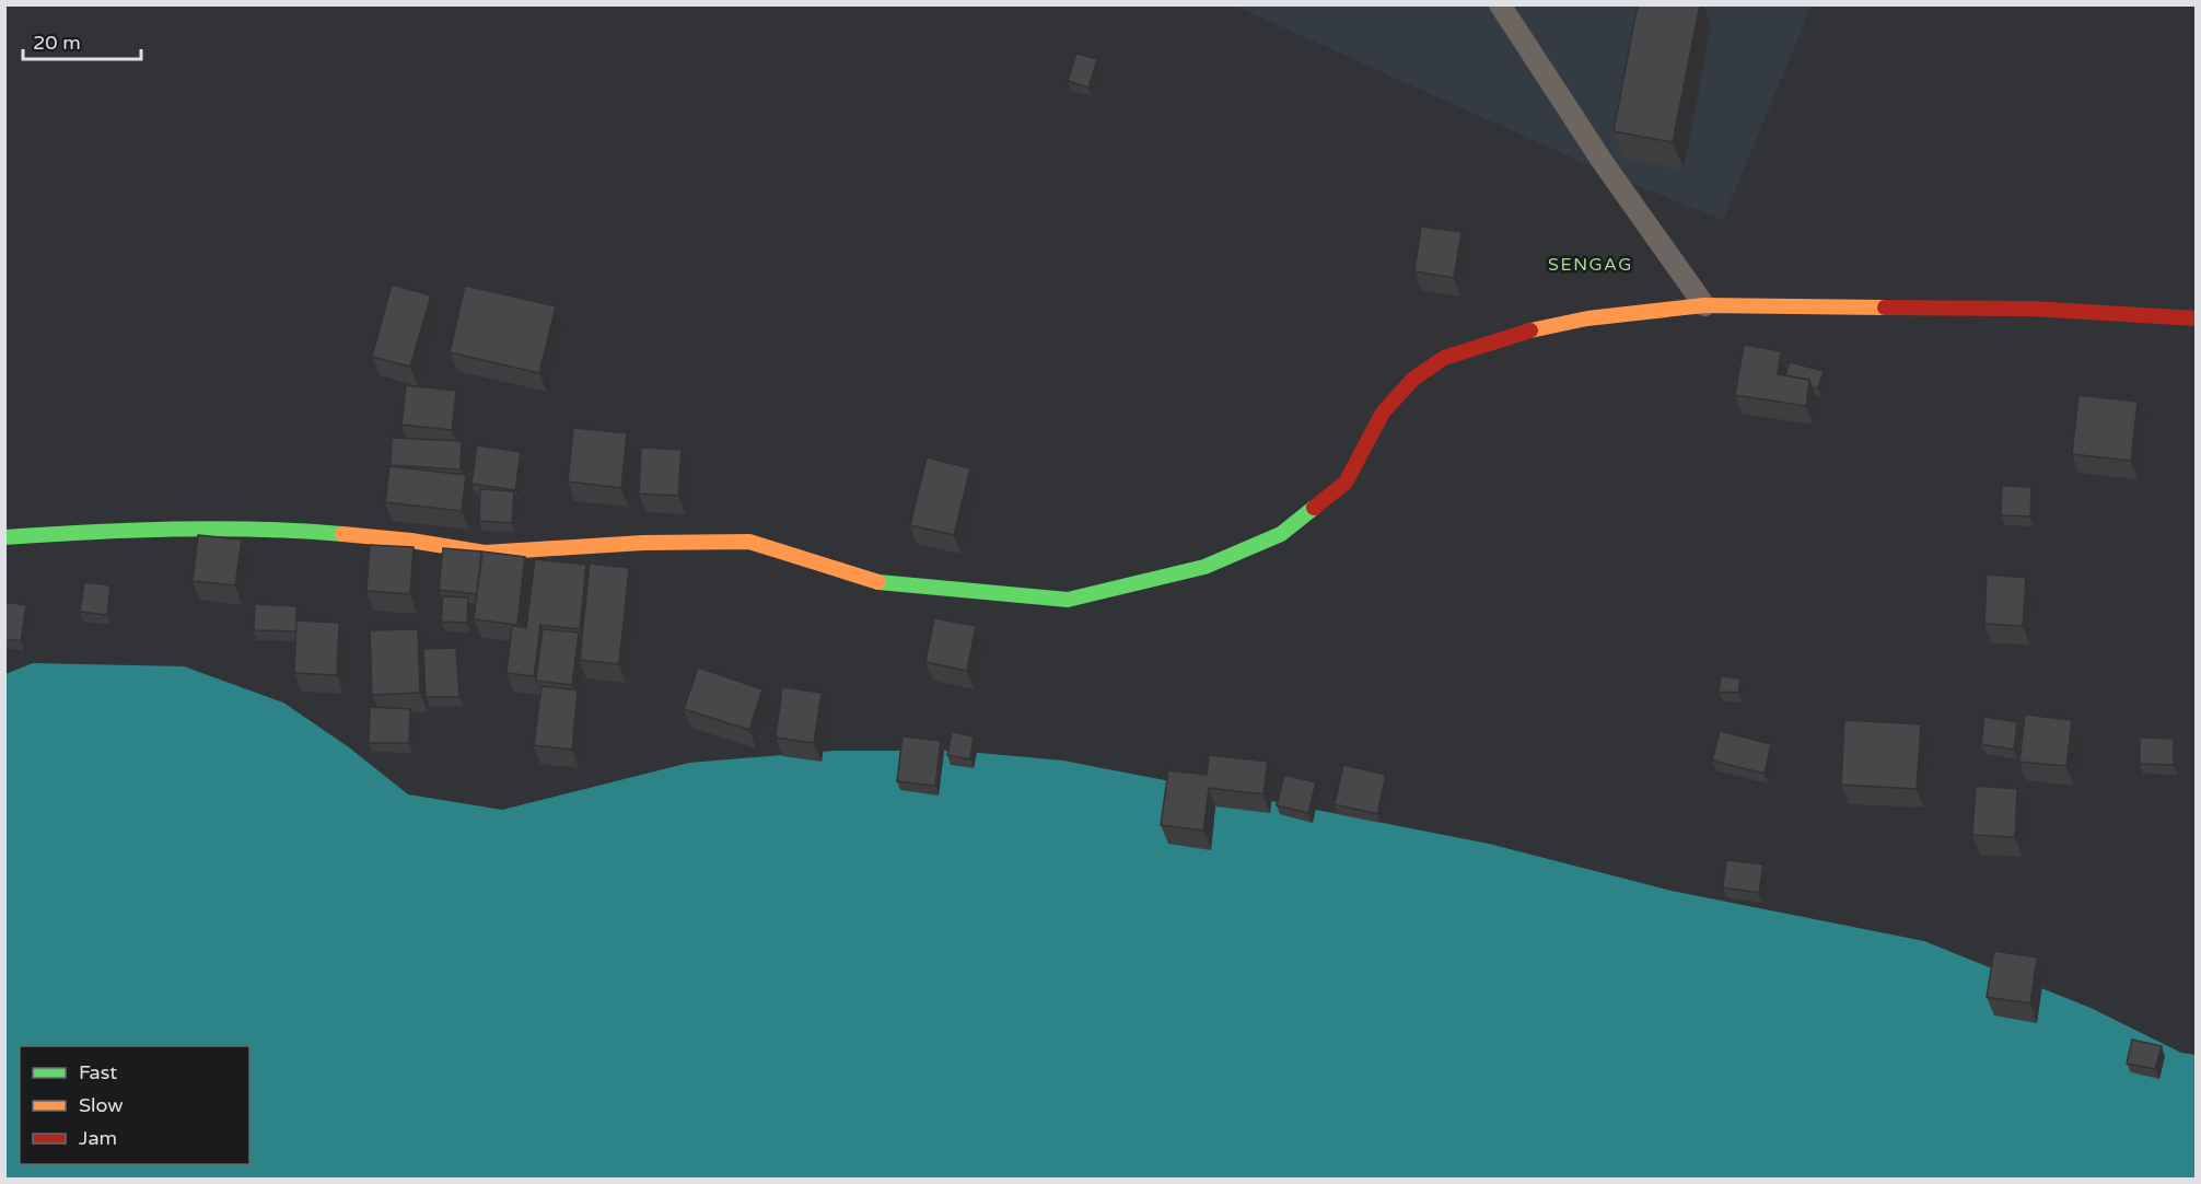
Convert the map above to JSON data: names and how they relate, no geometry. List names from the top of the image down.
{
  "districts": ["SENGAG"],
  "legend": ["Fast", "Slow", "Jam"],
  "scale_bar": "20 m"
}
